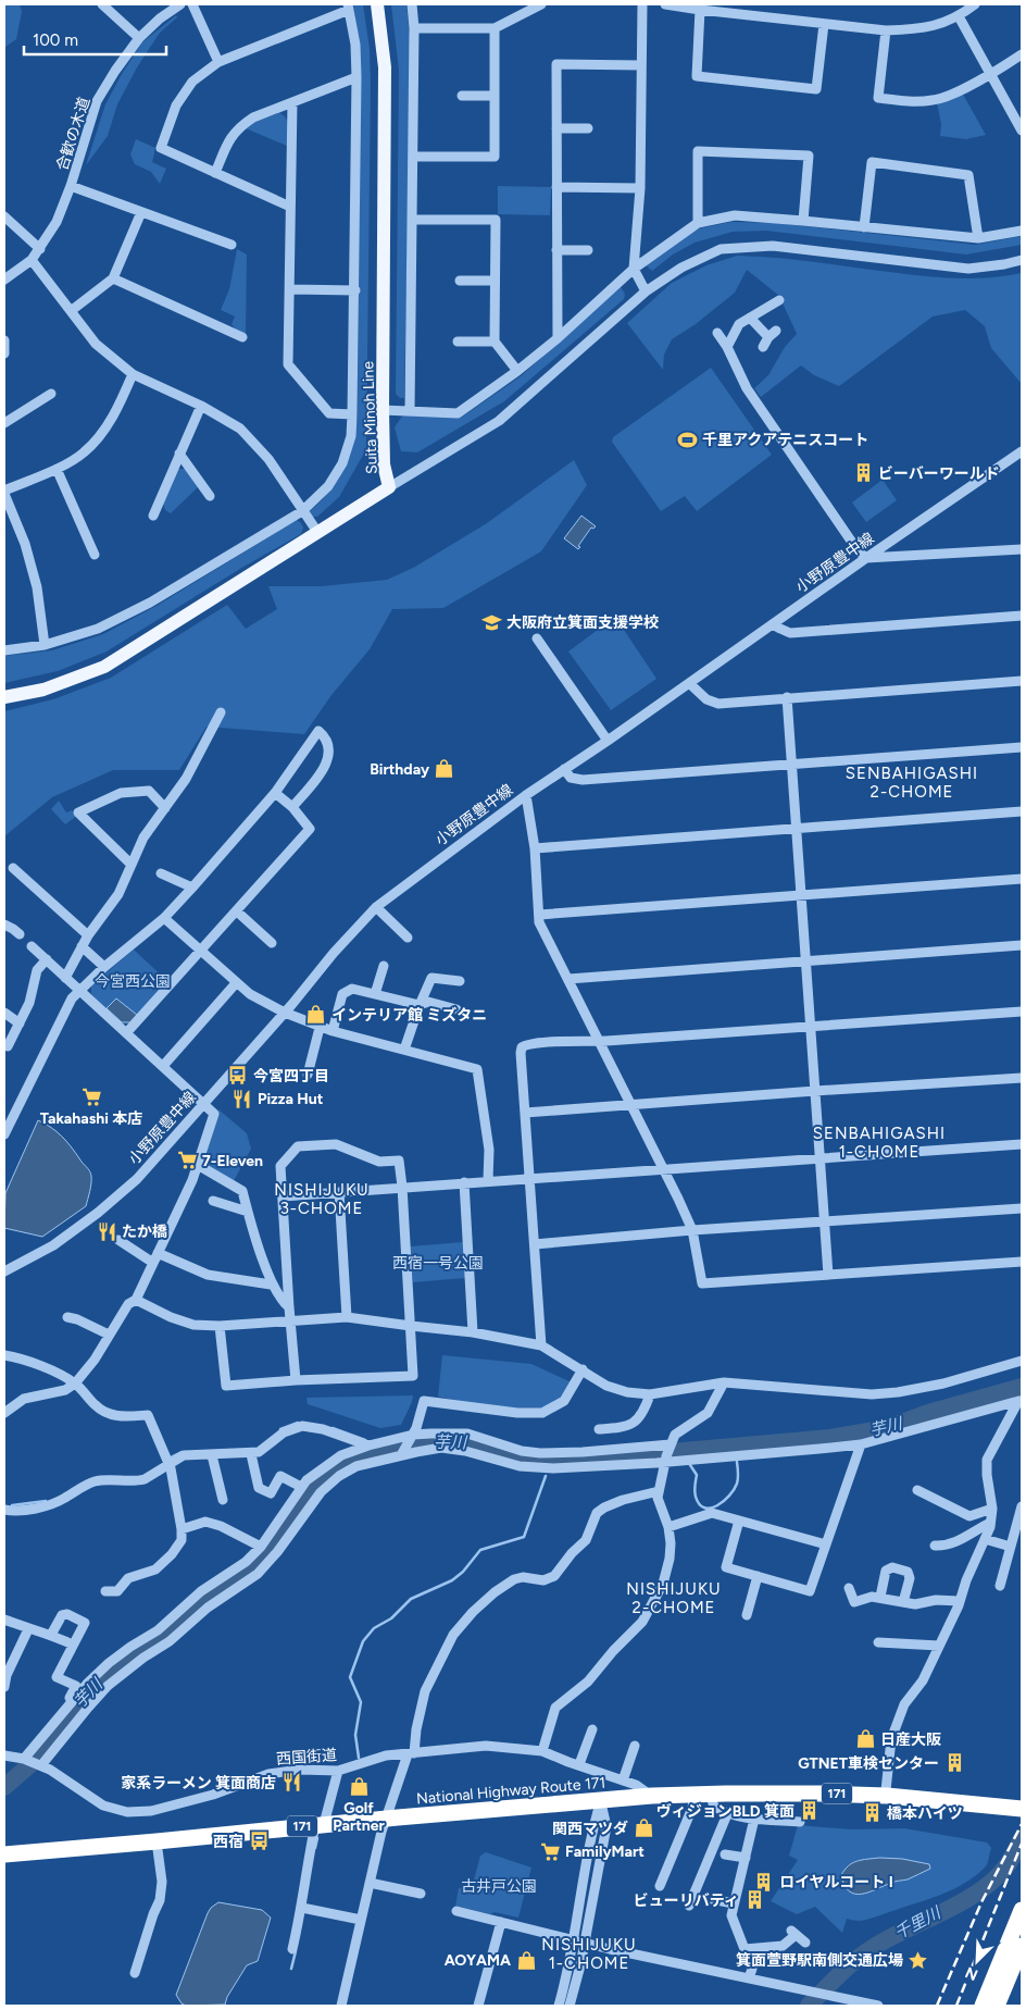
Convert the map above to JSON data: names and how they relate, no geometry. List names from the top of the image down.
{
  "streets": {
    "highway": ["National Highway Route 171", "171"],
    "main road": ["Suita Minoh Line"],
    "street": ["合歓の木道", "小野原豊中線", "西国街道"]
  },
  "crossings": [
    ["西国街道", "National Highway Route 171"]
  ],
  "districts": [
    "SENBAHIGASHI 2-CHOME",
    "SENBAHIGASHI 1-CHOME",
    "NISHIJUKU 3-CHOME",
    "NISHIJUKU 2-CHOME",
    "NISHIJUKU 1-CHOME"
  ],
  "water": ["芋川", "千里川"],
  "parks": ["今宮西公園", "西宿一号公園", "古井戸公園"],
  "places": {
    "sports": ["千里アクアテニスコート"],
    "building": [
      "ビーバーワールド",
      "GTNET車検センター",
      "ヴィジョンBLD 箕面",
      "橋本ハイツ",
      "ロイヤルコート I",
      "ビューリバティ"
    ],
    "school or university": ["大阪府立箕面支援学校"],
    "shop": [
      "Birthday",
      "インテリア館 ミズタニ",
      "日産大阪",
      "Golf Partner",
      "関西マツダ",
      "AOYAMA"
    ],
    "bus stop": ["今宮四丁目", "西宿"],
    "supermarket": ["Takahashi 本店", "7-Eleven", "FamilyMart"],
    "restaurant": ["Pizza Hut", "たか橋", "家系ラーメン 箕面商店"],
    "place": ["箕面萱野駅南側交通広場"]
  },
  "scale_bar": "100 m",
  "north": "bottom left"
}
